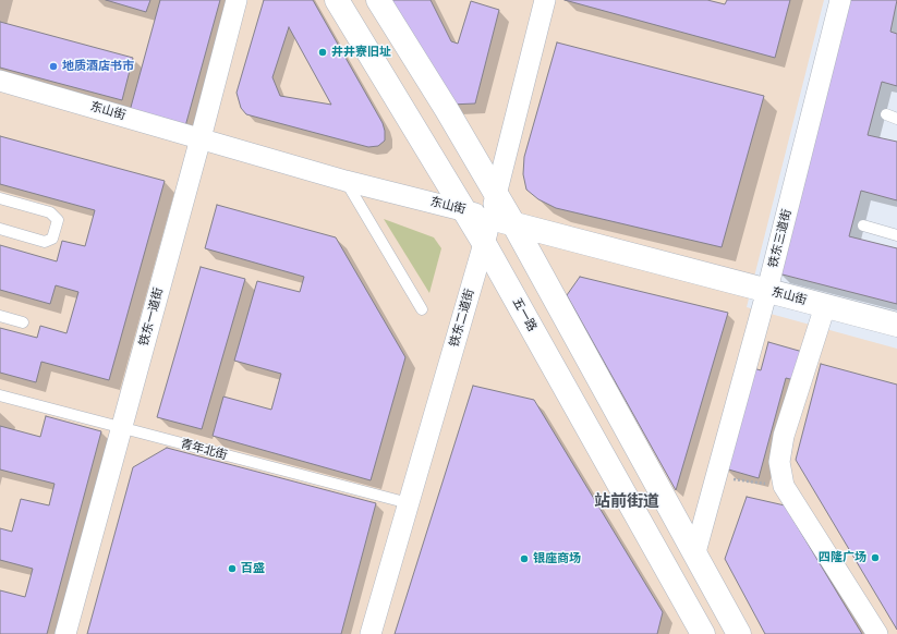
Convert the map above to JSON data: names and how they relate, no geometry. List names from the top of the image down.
{
  "streets": {
    "main road": ["东山街", "五一路"],
    "street": ["铁东三道街", "铁东一道街", "铁东二道街"],
    "lane": ["青年北街"]
  },
  "crossings": [
    ["东山街", "铁东三道街"],
    ["东山街", "五一路"],
    ["东山街", "铁东一道街"],
    ["东山街", "铁东二道街"],
    ["五一路", "铁东二道街"],
    ["铁东一道街", "青年北街"],
    ["铁东二道街", "青年北街"]
  ],
  "districts": ["站前街道"],
  "places": [
    "井井寮旧址",
    "地质酒店书市",
    "四隆广场",
    "银座商场",
    "百盛"
  ]
}
